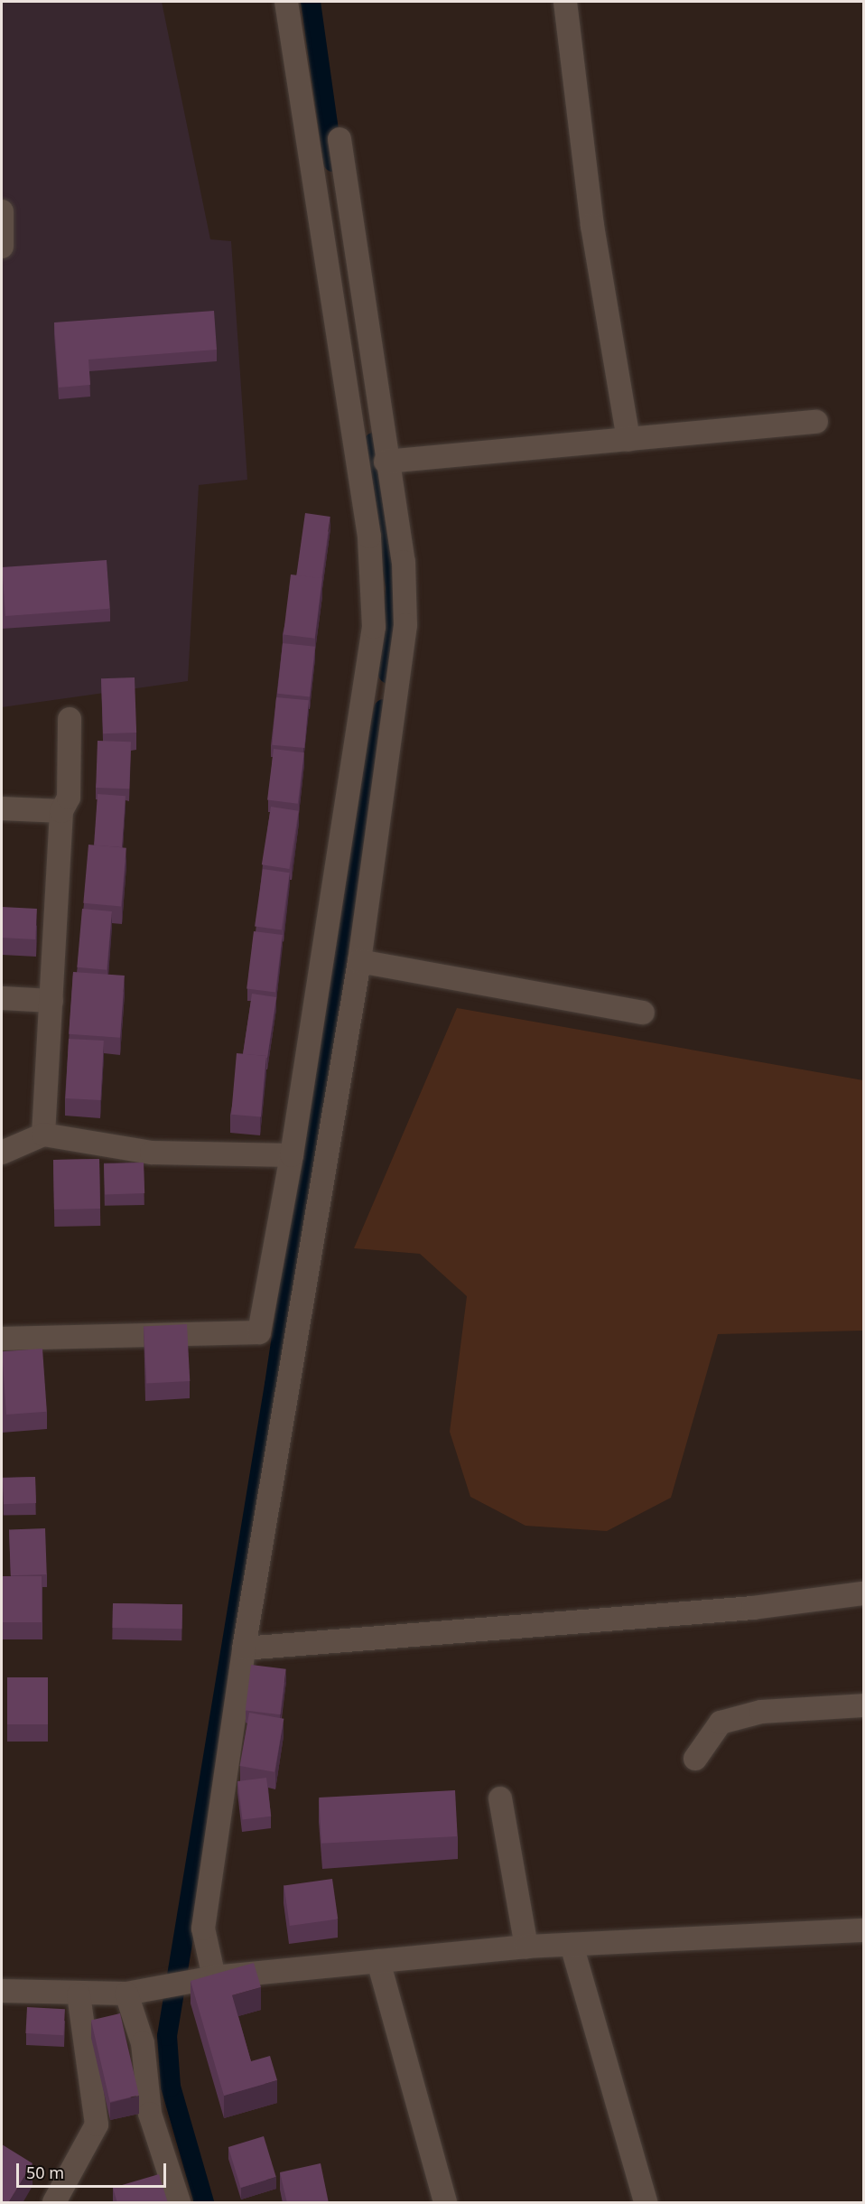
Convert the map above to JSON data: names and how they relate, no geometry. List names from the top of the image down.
{
  "scale_bar": "50 m"
}
